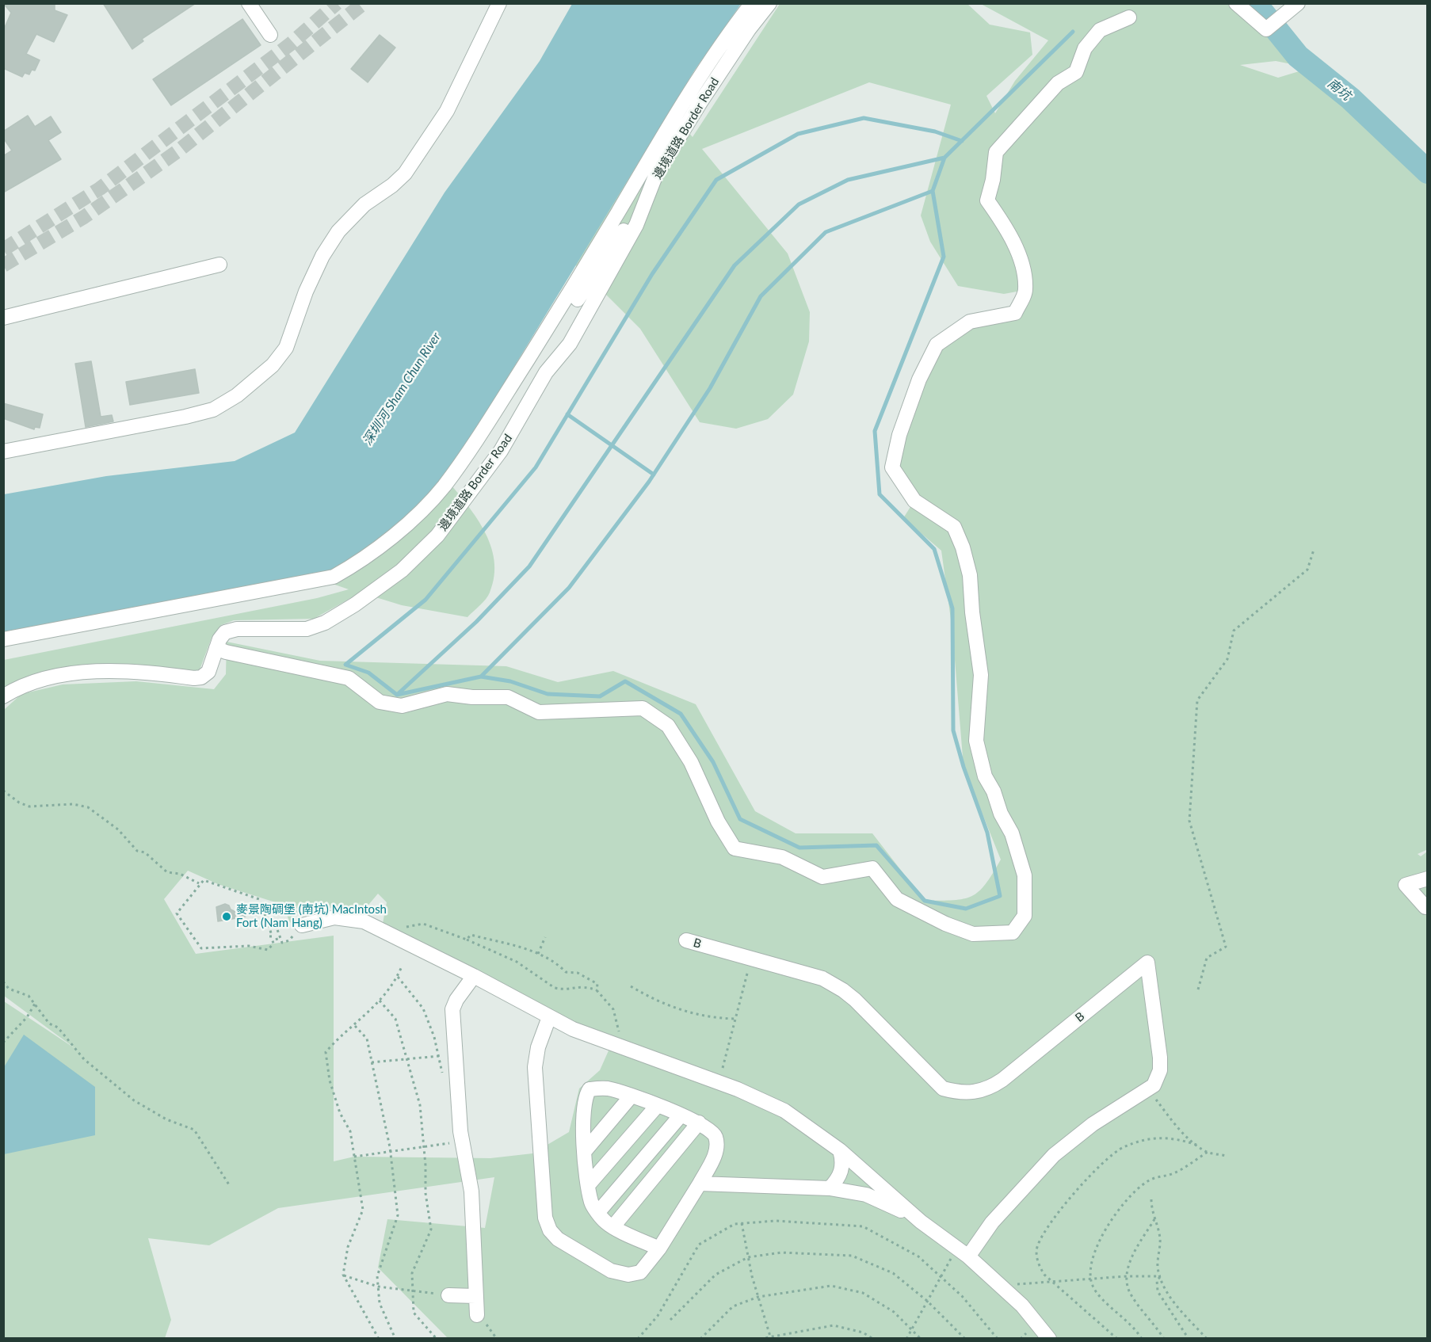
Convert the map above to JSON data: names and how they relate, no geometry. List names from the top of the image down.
{
  "streets": {
    "street": ["邊境道路 Border Road", "B"]
  },
  "water": ["南坑", "深圳河 Sham Chun River"],
  "places": ["麥景陶碉堡 (南坑) MacIntosh Fort (Nam Hang)"]
}
